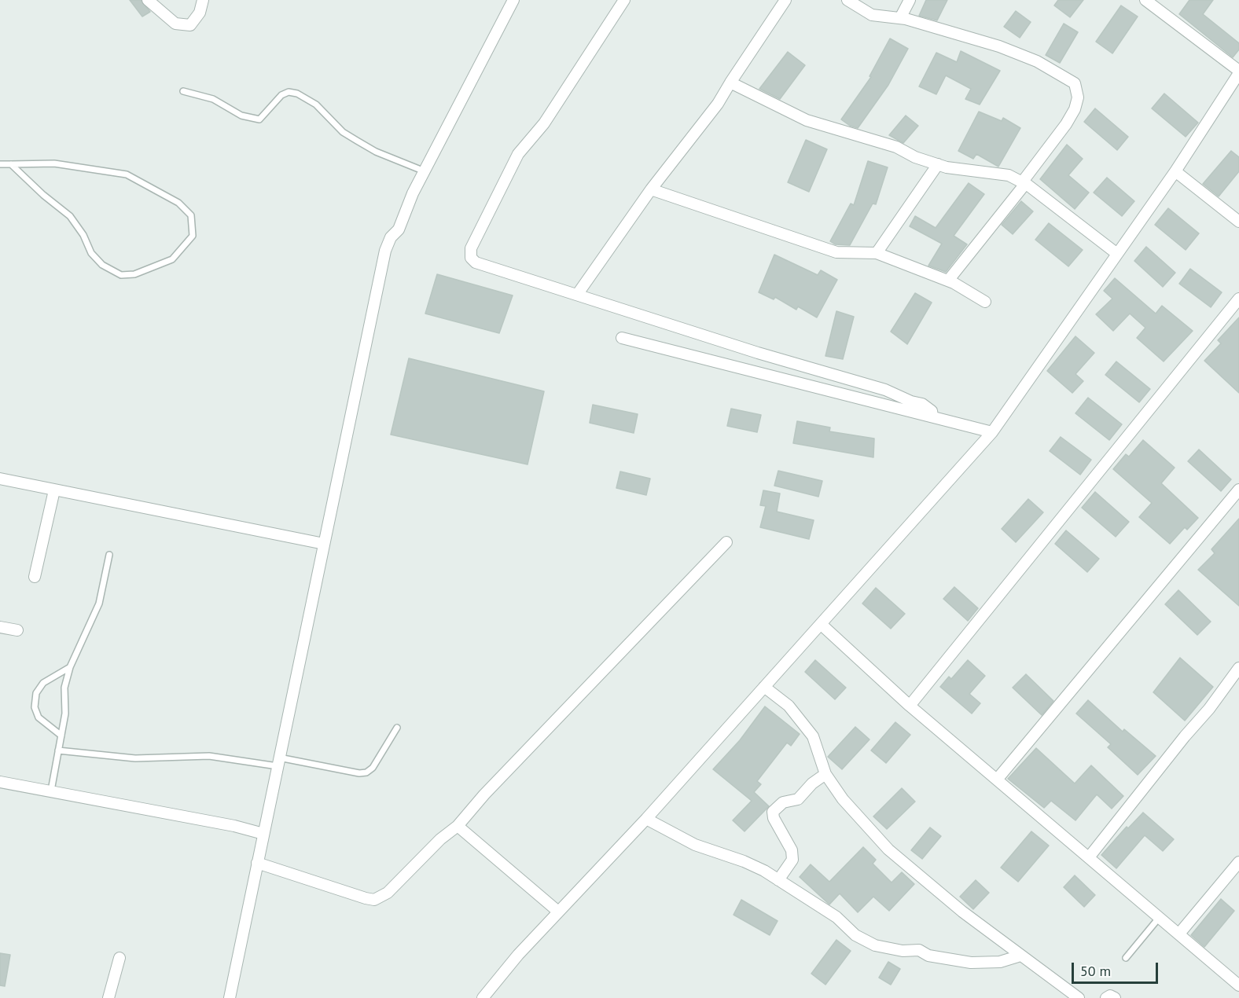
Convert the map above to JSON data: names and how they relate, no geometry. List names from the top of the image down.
{
  "scale_bar": "50 m"
}
